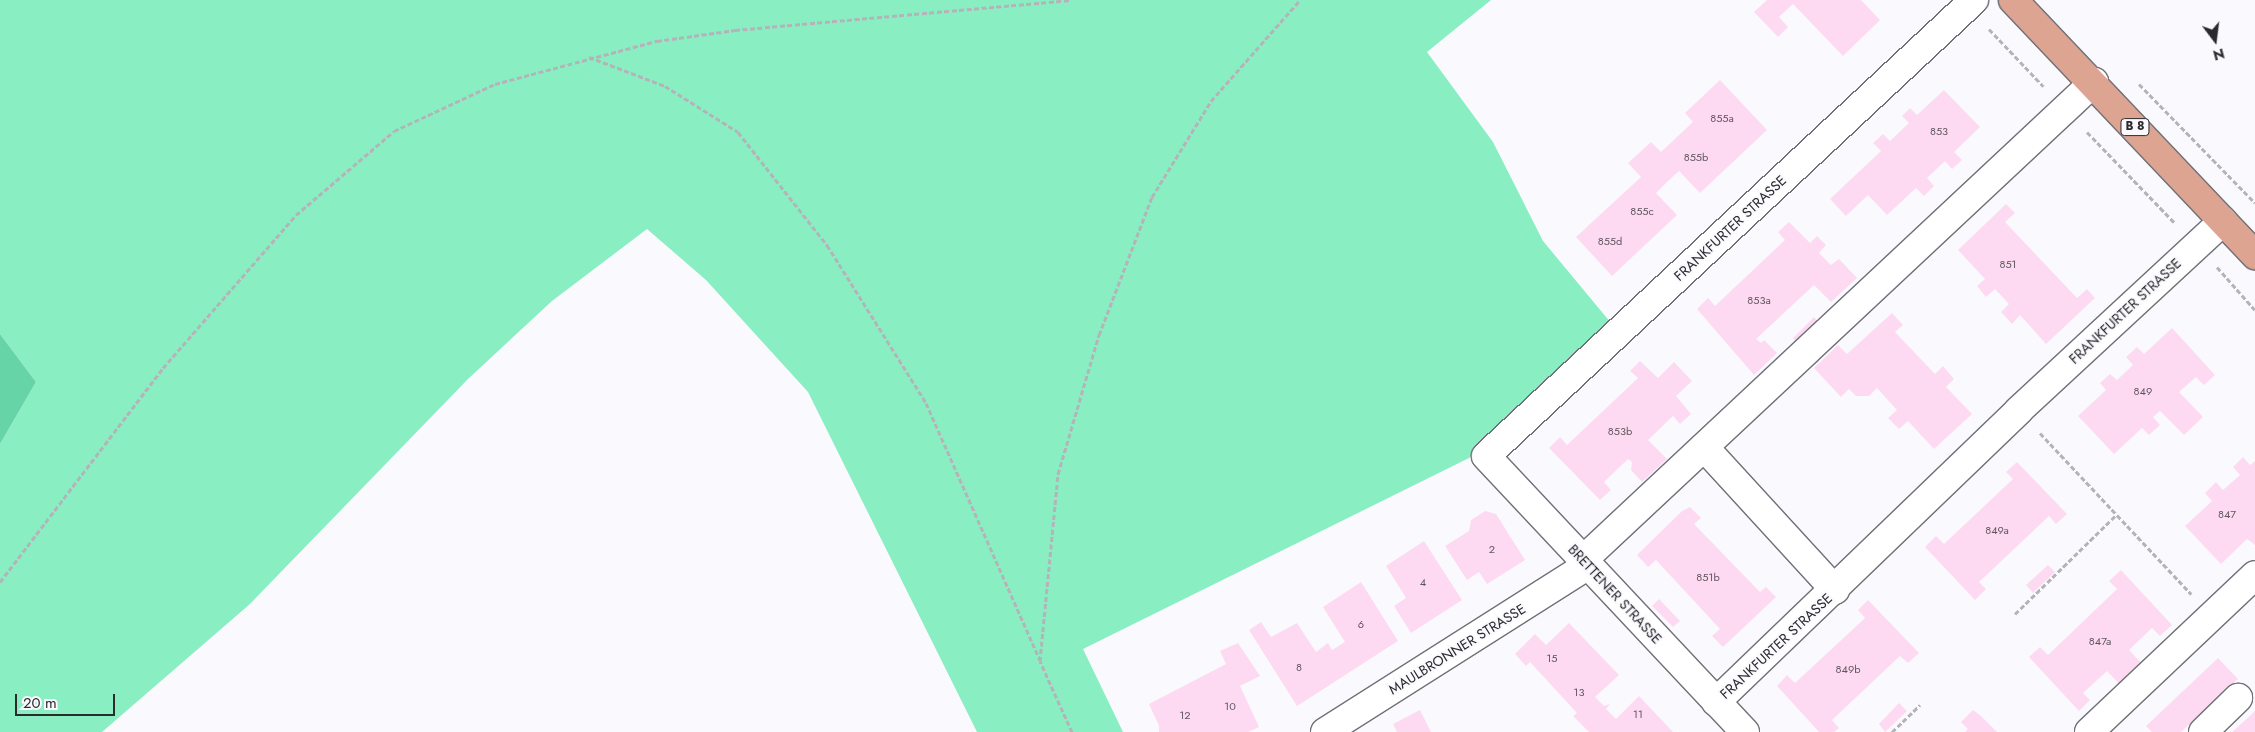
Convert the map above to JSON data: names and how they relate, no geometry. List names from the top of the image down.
{
  "streets": {
    "main road": ["B 8"],
    "street": ["FRANKFURTER STRASSE", "BRETTENER STRASSE", "MAULBRONNER STRASSE"]
  },
  "crossings": [
    ["B 8", "FRANKFURTER STRASSE"],
    ["FRANKFURTER STRASSE", "BRETTENER STRASSE"],
    ["BRETTENER STRASSE", "MAULBRONNER STRASSE"]
  ],
  "house_numbers": [
    "855a",
    "853",
    "855b",
    "855c",
    "855d",
    "851",
    "853a",
    "849",
    "853b",
    "847",
    "849a",
    "2",
    "851b",
    "4",
    "6",
    "847a",
    "15",
    "8",
    "849b",
    "13",
    "10",
    "11",
    "12"
  ],
  "scale_bar": "20 m",
  "north": "bottom"
}
